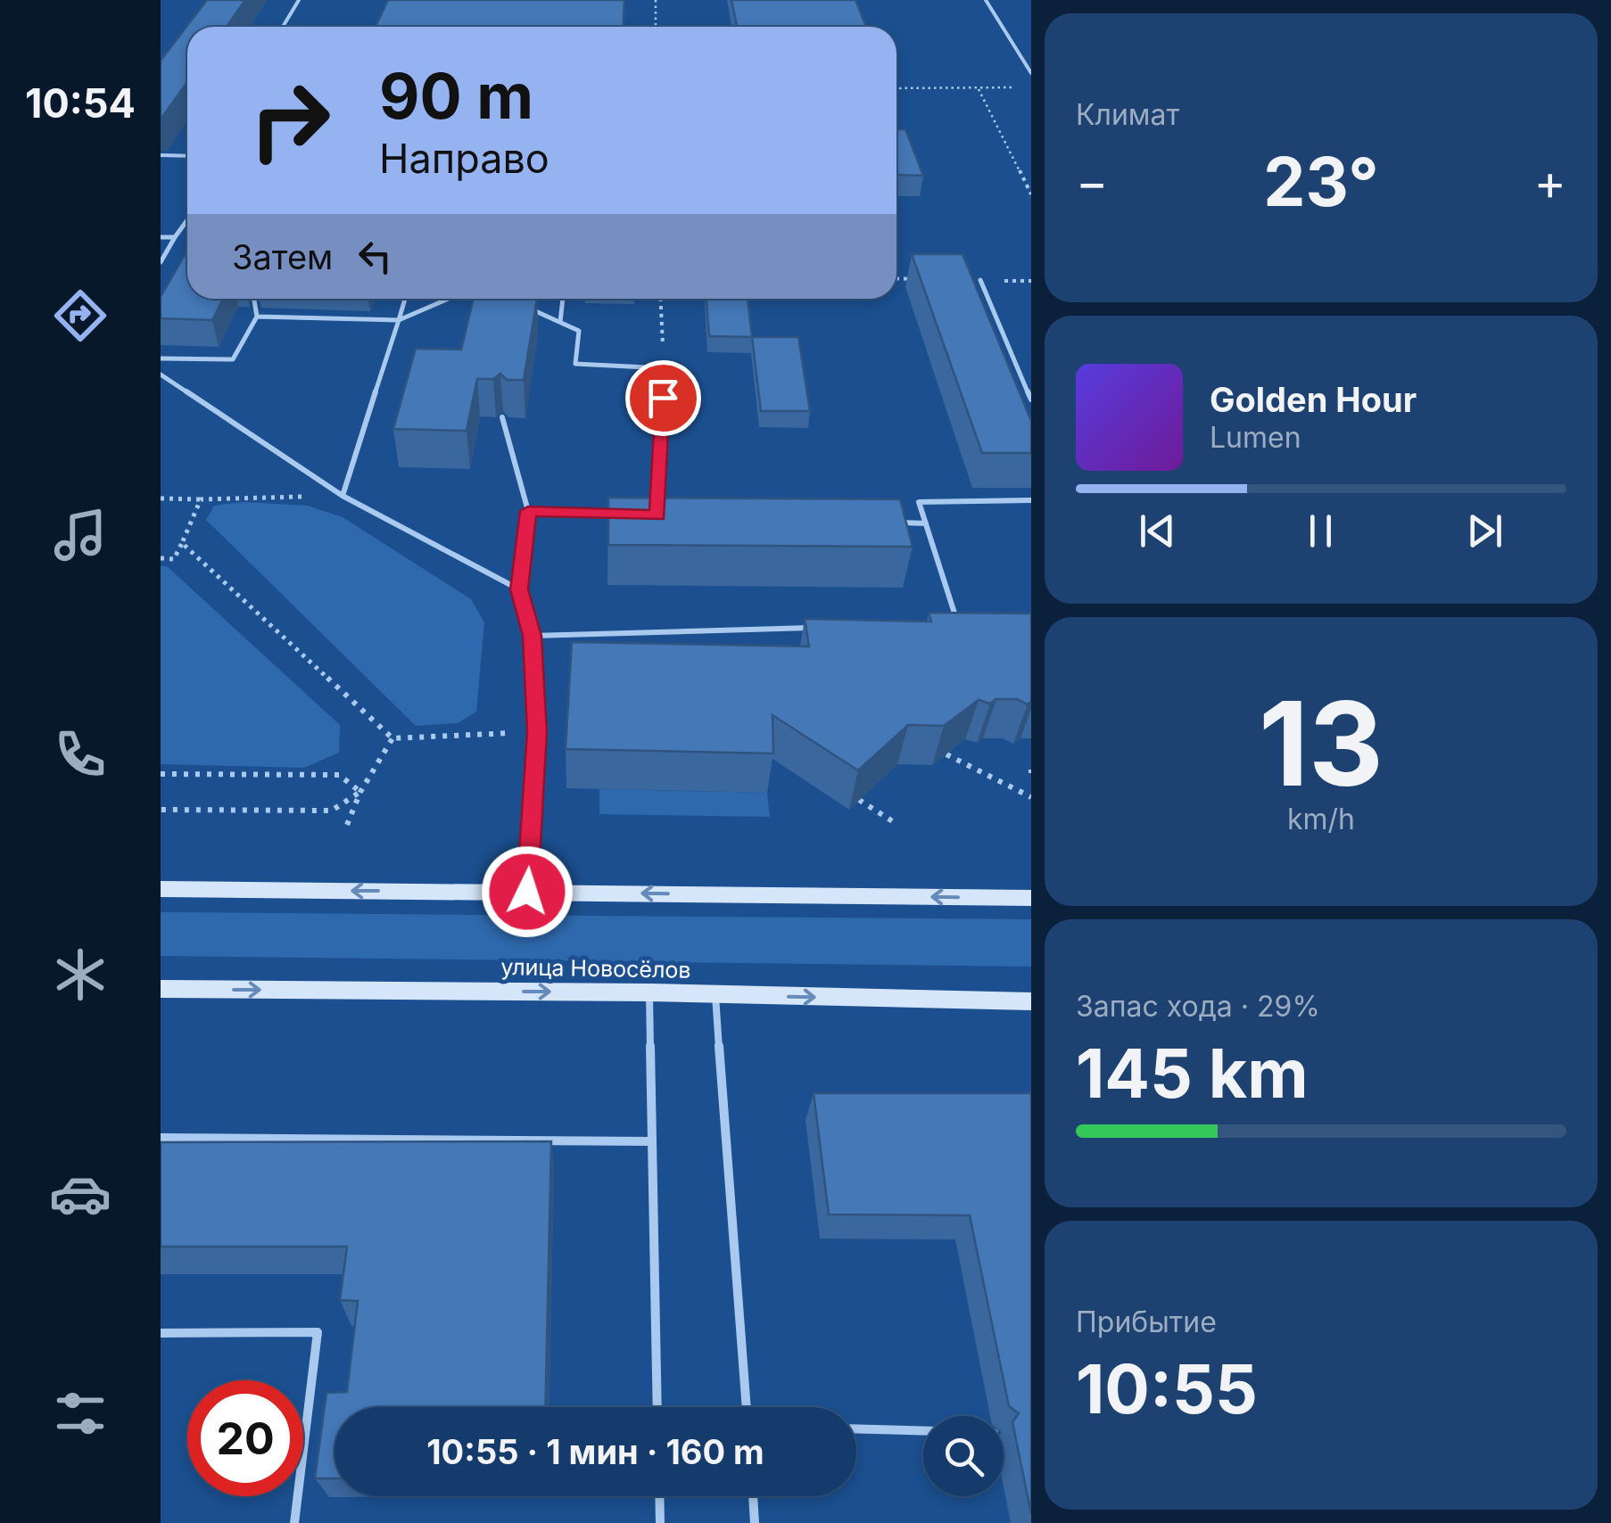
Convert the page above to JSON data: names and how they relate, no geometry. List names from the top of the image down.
{
  "streets": {
    "main road": ["улица Новосёлов"]
  },
  "page": {
    "tabs": "10:54",
    "tile": [
      "Климат",
      ["13", "km/h"],
      ["Запас хода · 29%", "145 km"],
      ["Прибытие", "10:55"]
    ],
    "turn": ["90 m", "Направо"],
    "heat": ["−", "23°", "+"],
    "then": "Затем",
    "song": ["Golden Hour", "Lumen"],
    "limit": "20",
    "trip": "10:55 · 1 мин · 160 m"
  }
}
